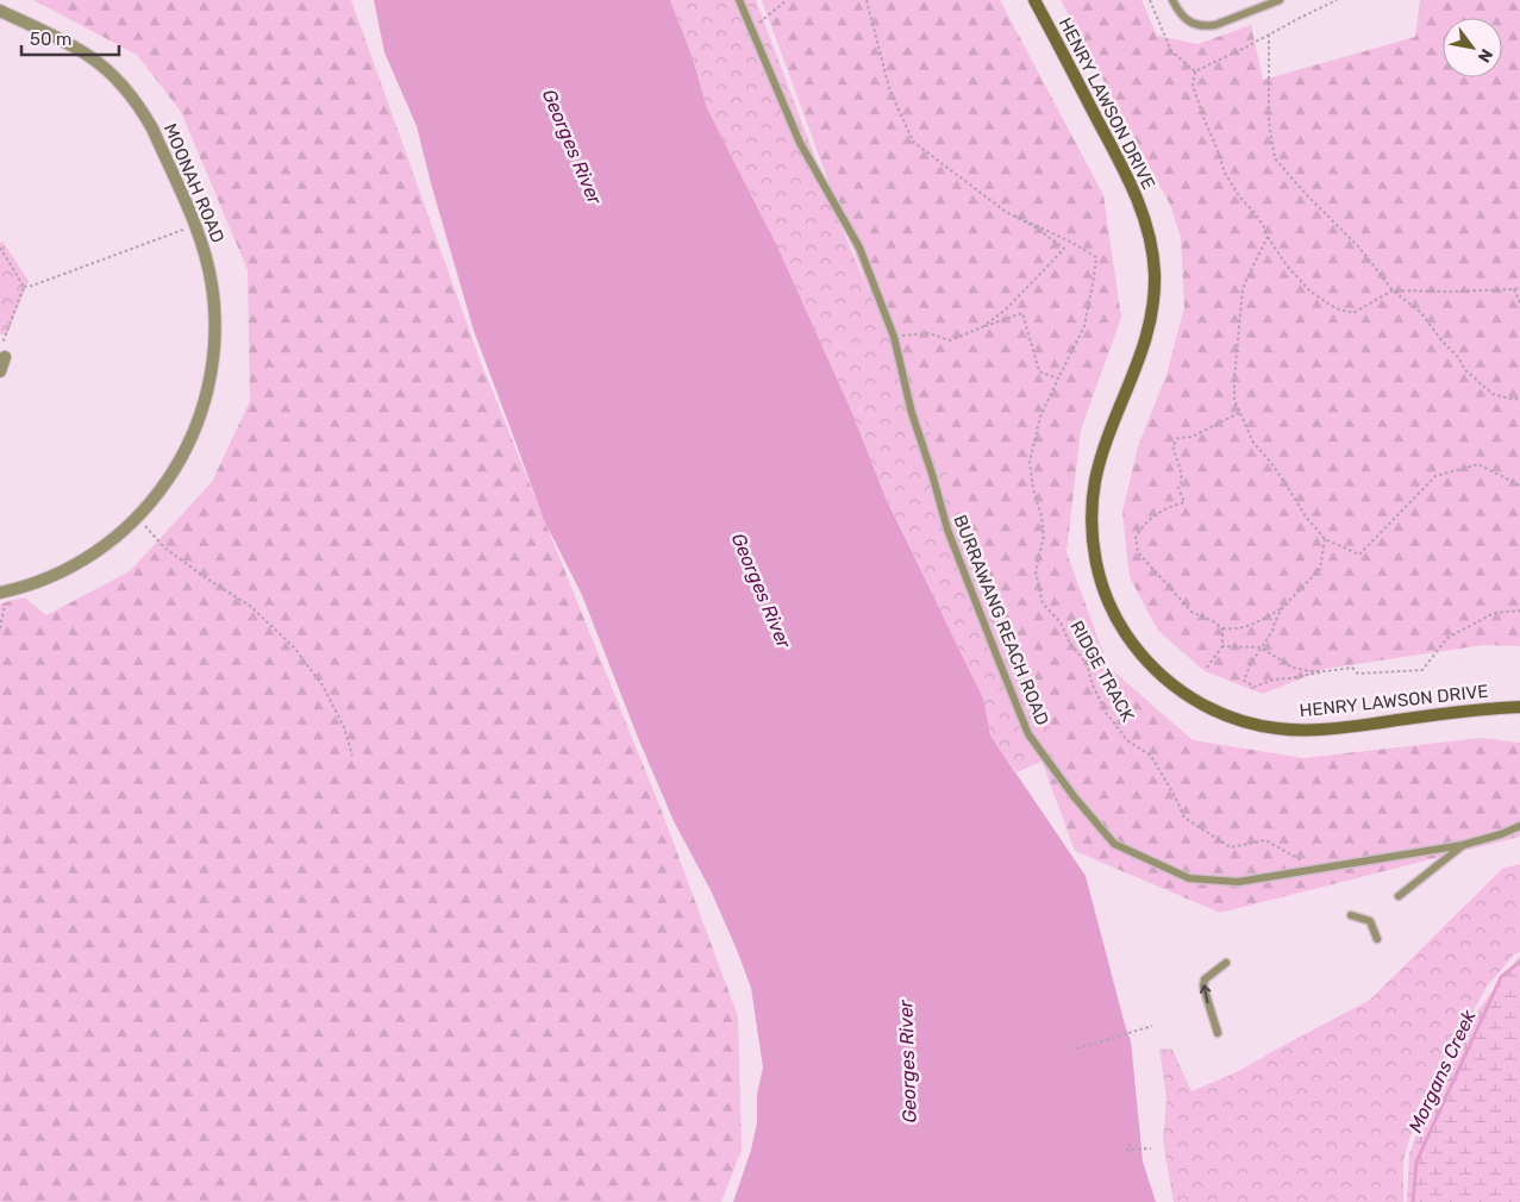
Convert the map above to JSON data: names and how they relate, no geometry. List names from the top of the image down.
{
  "streets": {
    "main road": ["HENRY LAWSON DRIVE"],
    "street": ["MOONAH ROAD"],
    "lane": ["BURRAWANG REACH ROAD"],
    "path": ["RIDGE TRACK"]
  },
  "crossings": [
    ["BURRAWANG REACH ROAD", "RIDGE TRACK"]
  ],
  "water": ["Georges River", "Morgans Creek"],
  "scale_bar": "50 m",
  "north": "bottom right"
}
